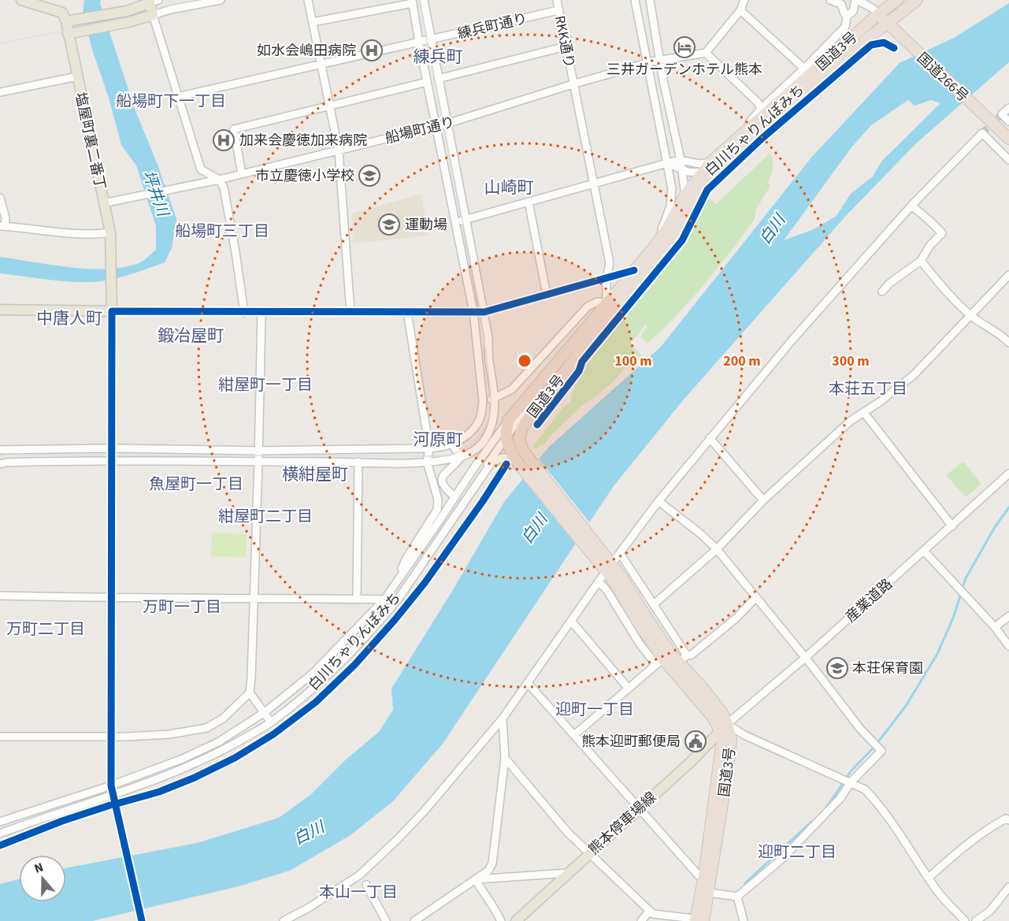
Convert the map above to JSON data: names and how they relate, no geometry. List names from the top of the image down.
{
  "streets": {
    "highway": ["国道3号", "国道266号"],
    "main road": ["塩屋町裏二番丁", "熊本停車場線"],
    "street": [
      "練兵町通り",
      "RKK通り",
      "船場町通り",
      "産業道路"
    ],
    "cycle path": ["白川ちゃりんぽみち"]
  },
  "crossings": [
    ["練兵町通り", "RKK通り"],
    ["RKK通り", "国道3号"],
    ["RKK通り", "船場町通り"],
    ["国道3号", "国道266号"],
    ["国道3号", "産業道路"],
    ["国道3号", "熊本停車場線"],
    ["船場町通り", "塩屋町裏二番丁"],
    ["産業道路", "熊本停車場線"]
  ],
  "districts": [
    "練兵町",
    "船場町下一丁目",
    "山崎町",
    "船場町三丁目",
    "中唐人町",
    "鍛冶屋町",
    "紺屋町一丁目",
    "本荘五丁目",
    "河原町",
    "横紺屋町",
    "魚屋町一丁目",
    "紺屋町二丁目",
    "万町一丁目",
    "万町二丁目",
    "迎町一丁目",
    "迎町二丁目",
    "本山一丁目"
  ],
  "water": ["坪井川", "白川"],
  "places": {
    "hotel": ["三井ガーデンホテル熊本"],
    "hospital": ["如水会嶋田病院", "加来会慶徳加来病院"],
    "school or university": ["市立慶徳小学校", "運動場", "本荘保育園"],
    "public building": ["熊本迎町郵便局"]
  },
  "north": "top",
  "rings": ["100 m", "200 m", "300 m"]
}
